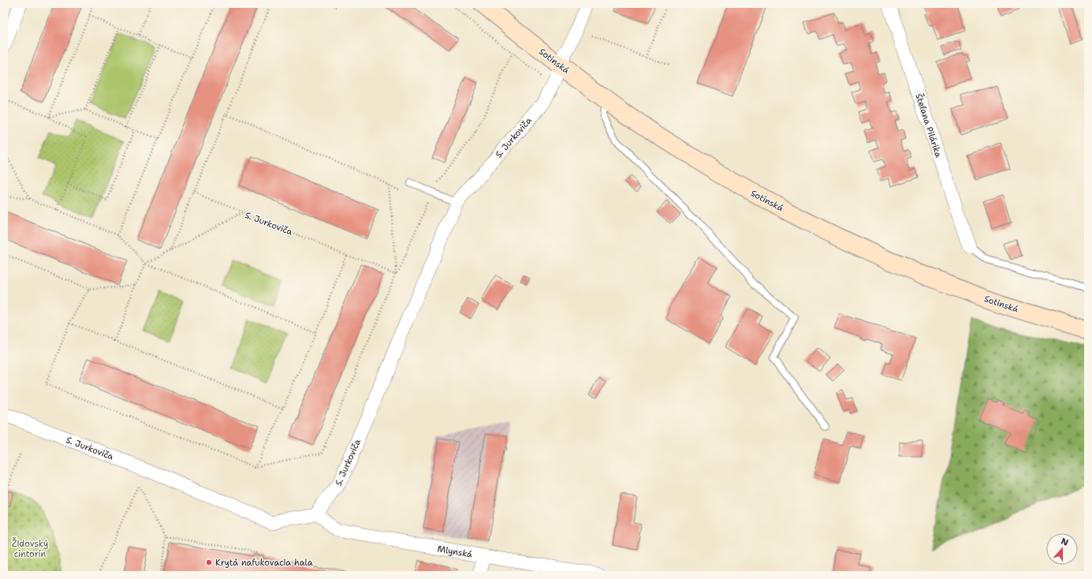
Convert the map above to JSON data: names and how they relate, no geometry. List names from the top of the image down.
{
  "streets": {
    "main road": ["Sotinská"],
    "street": ["Štefana Pilárika", "S. Jurkoviča", "Mlynská"]
  },
  "crossings": [
    ["Sotinská", "S. Jurkoviča"],
    ["S. Jurkoviča", "Mlynská"]
  ],
  "parks": ["Židovský cintorín"],
  "places": ["Krytá nafukovacia hala"],
  "north": "top"
}
